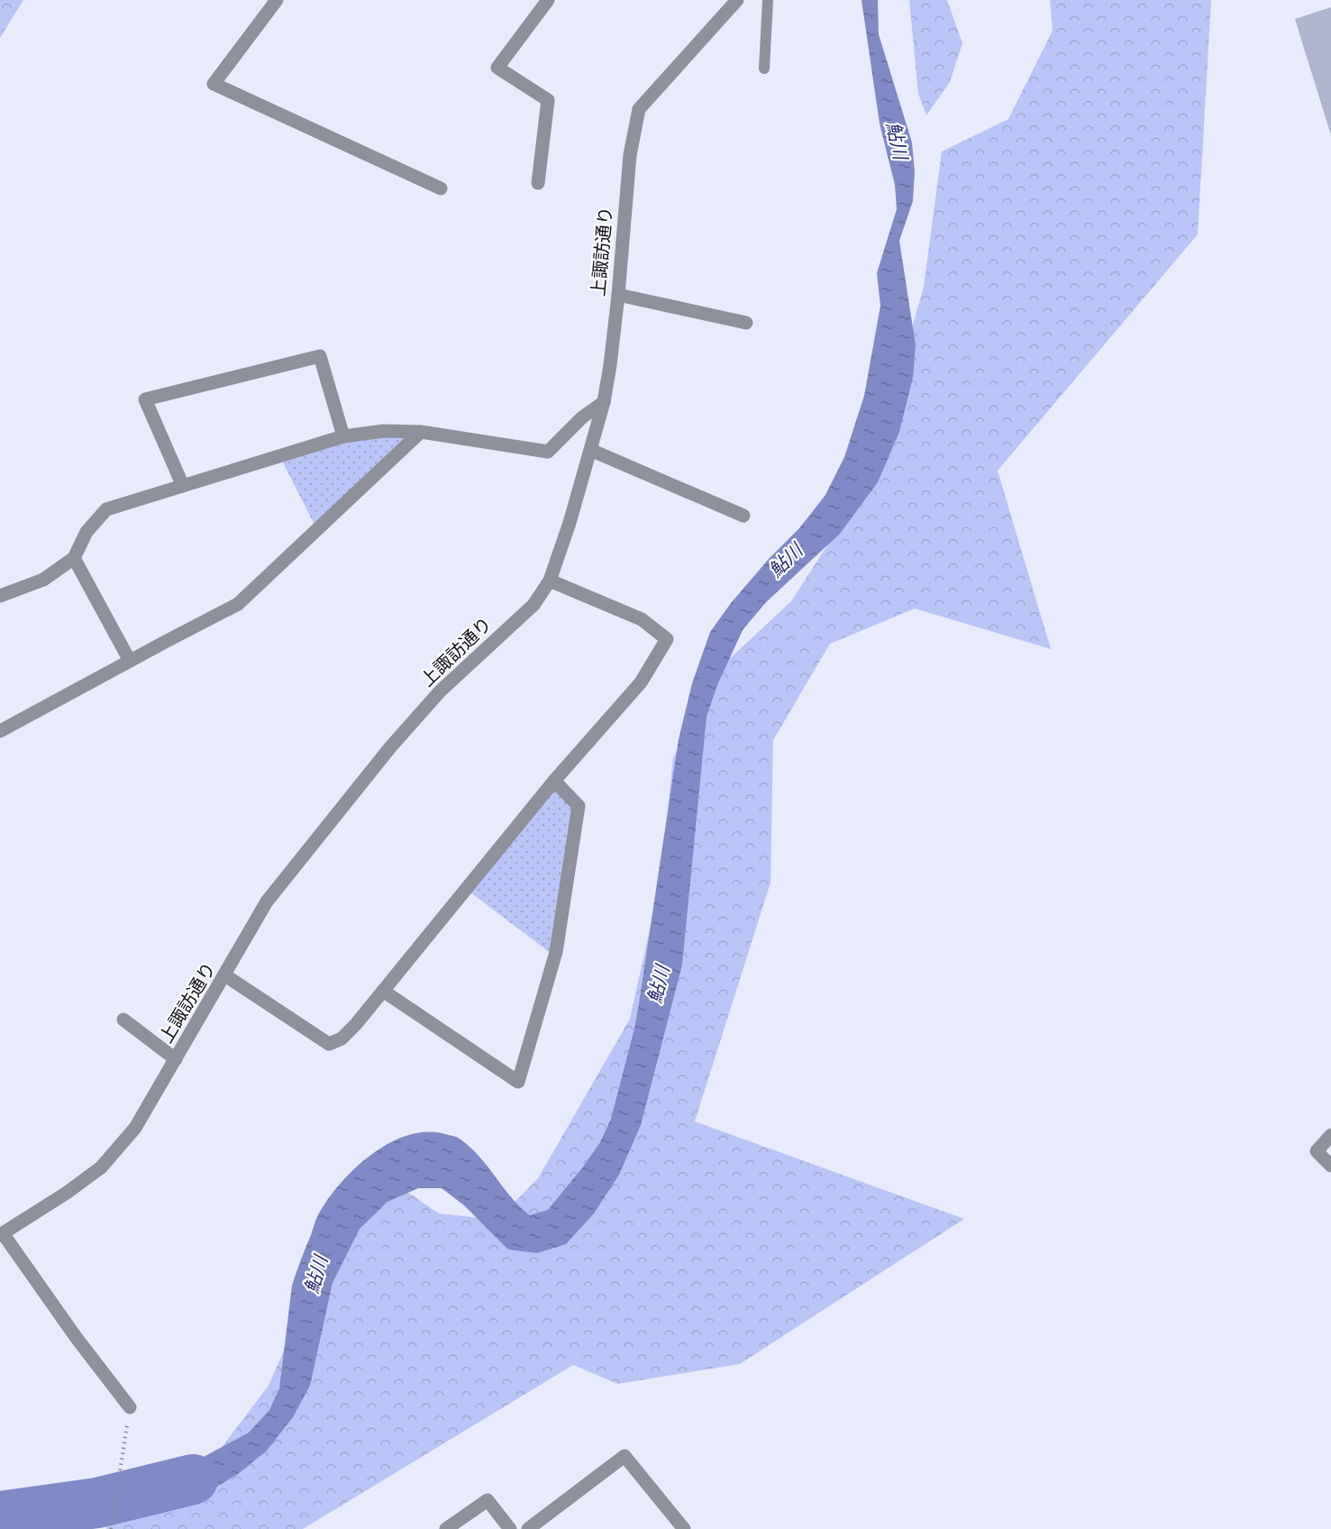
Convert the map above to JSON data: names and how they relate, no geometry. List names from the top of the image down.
{
  "streets": {
    "street": ["上諏訪通り"]
  },
  "water": ["鮎川"]
}
